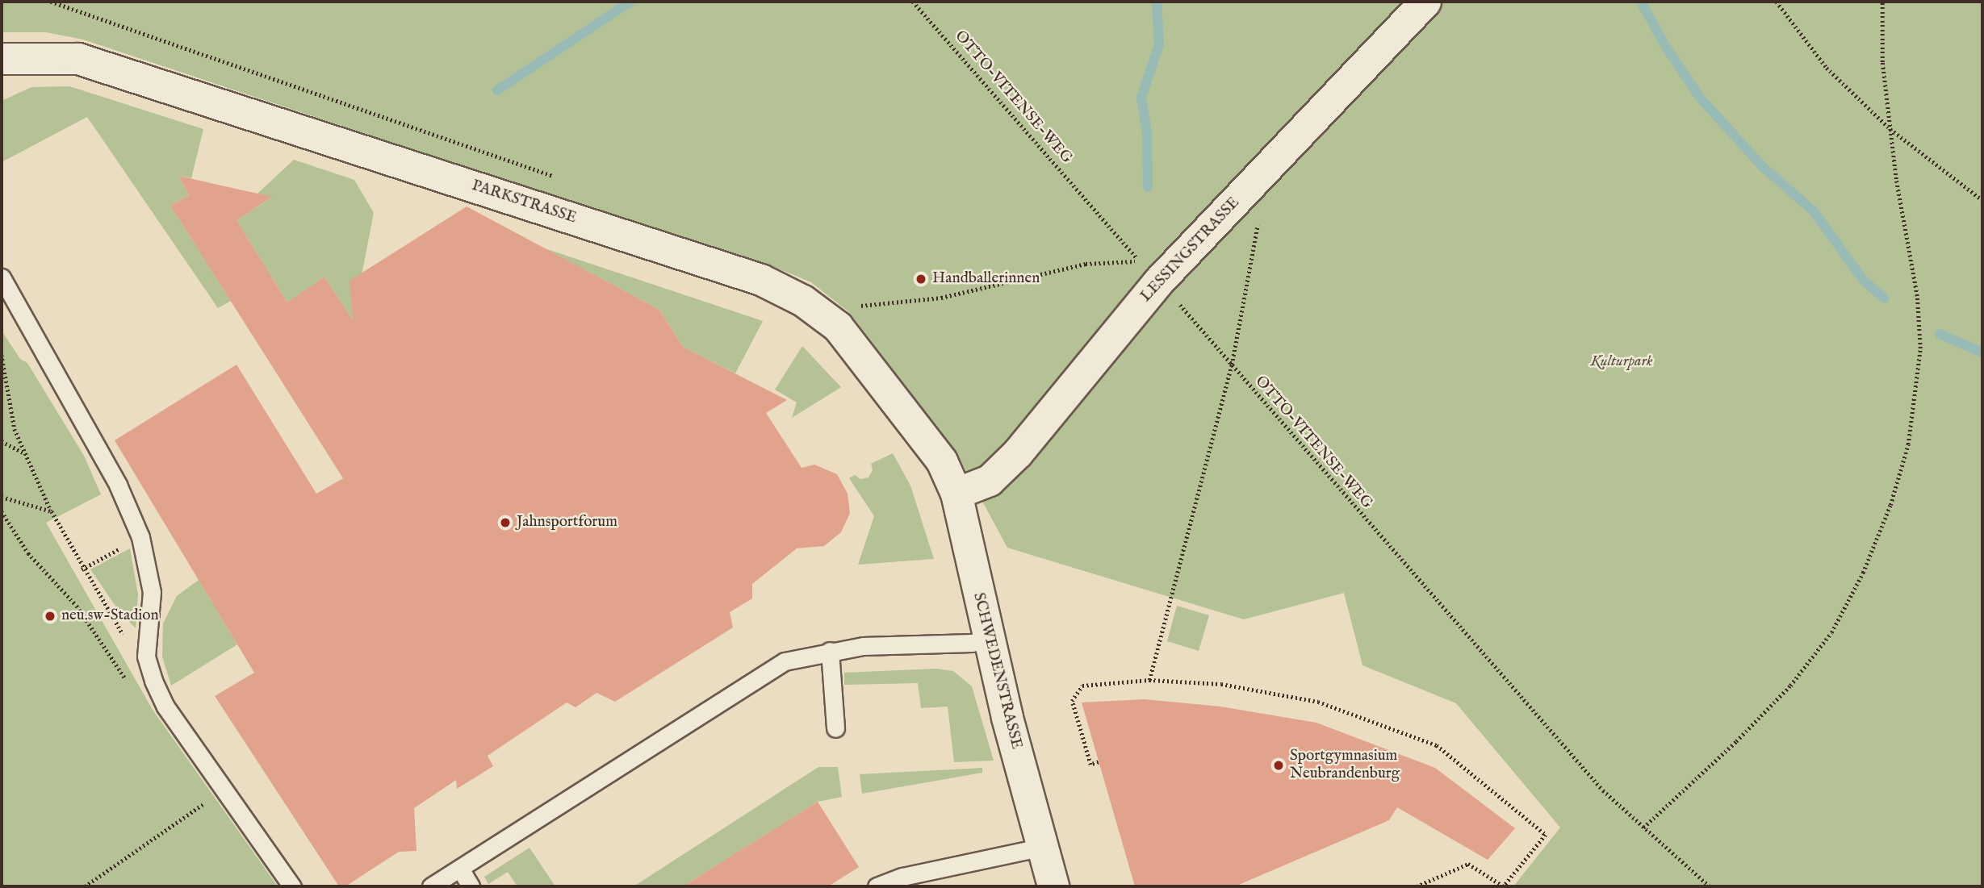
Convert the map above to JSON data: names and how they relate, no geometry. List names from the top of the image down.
{
  "streets": {
    "street": ["PARKSTRASSE", "LESSINGSTRASSE", "SCHWEDENSTRASSE"],
    "path": ["OTTO-VITENSE-WEG"]
  },
  "crossings": [
    ["OTTO-VITENSE-WEG", "LESSINGSTRASSE"],
    ["PARKSTRASSE", "LESSINGSTRASSE"],
    ["PARKSTRASSE", "SCHWEDENSTRASSE"],
    ["LESSINGSTRASSE", "SCHWEDENSTRASSE"]
  ],
  "parks": ["Kulturpark"],
  "places": [
    "Handballerinnen",
    "Jahnsportforum",
    "neu.sw-Stadion",
    "Sportgymnasium Neubrandenburg"
  ]
}
